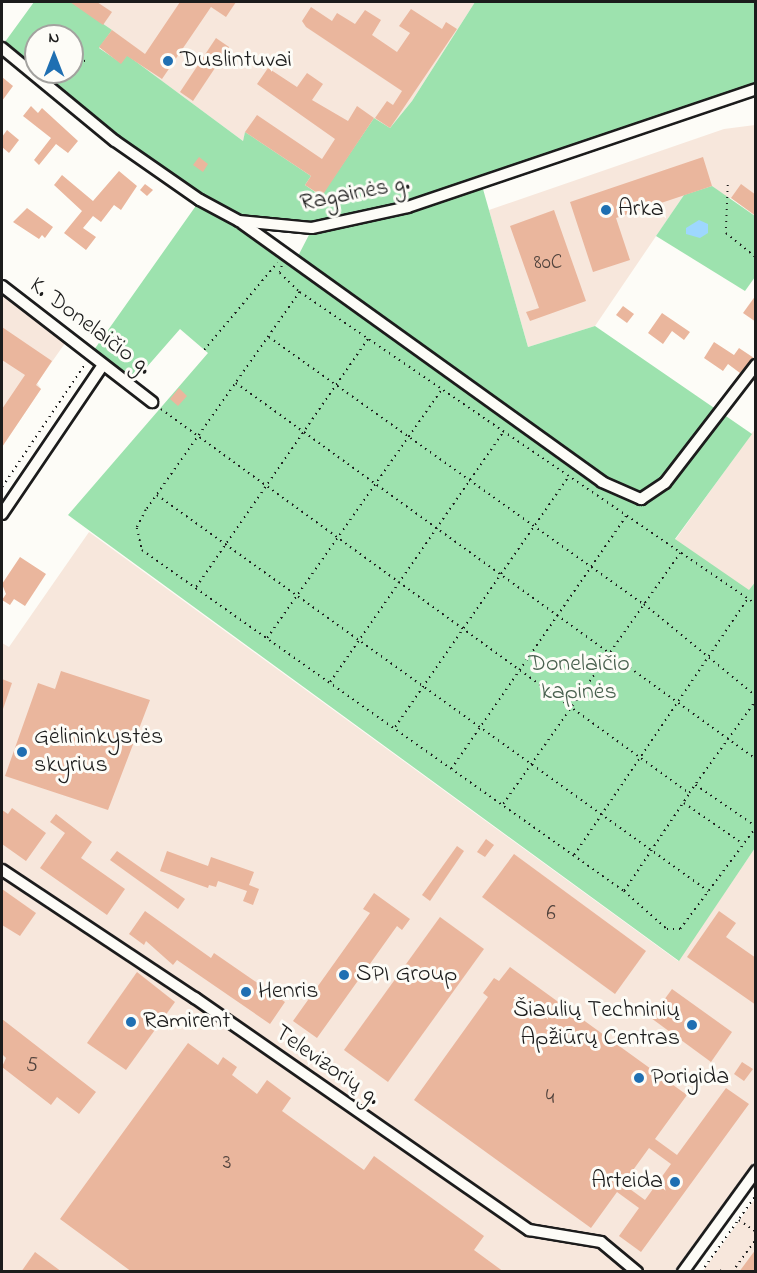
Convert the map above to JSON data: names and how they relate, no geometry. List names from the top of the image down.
{
  "streets": {
    "street": ["Ragainės g.", "K. Donelaičio g.", "Televizorių g."]
  },
  "parks": ["Donelaičio kapinės"],
  "places": [
    "Duslintuvai",
    "Arka",
    "Gėlininkystės skyrius",
    "SPI Group",
    "Henris",
    "Ramirent",
    "Šiaulių Techninių Apžiūrų Centras",
    "Porigida",
    "Arteida"
  ],
  "house_numbers": [
    "80C",
    "6",
    "5",
    "4",
    "3"
  ],
  "north": "top"
}
